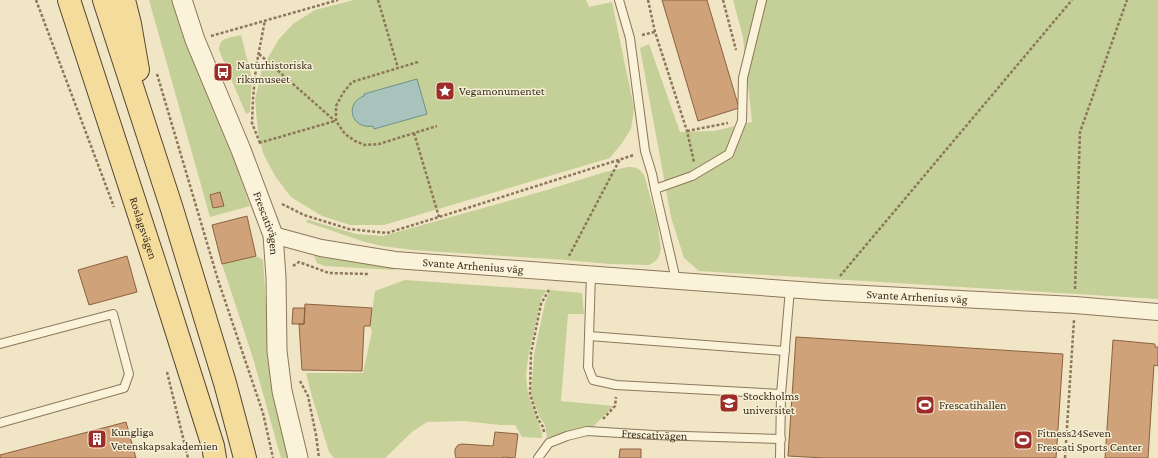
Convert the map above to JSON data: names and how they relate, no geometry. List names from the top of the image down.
{
  "streets": {
    "main road": ["Roslagsvägen"],
    "street": ["Frescativägen", "Svante Arrhenius väg"]
  },
  "crossings": [
    ["Frescativägen", "Svante Arrhenius väg"]
  ],
  "places": {
    "bus stop": ["Naturhistoriska riksmuseet"],
    "place": ["Vegamonumentet"],
    "school or university": ["Stockholms universitet"],
    "sports": ["Frescatihallen", "Fitness24Seven Frescati Sports Center"],
    "building": ["Kungliga Vetenskapsakademien"]
  }
}
